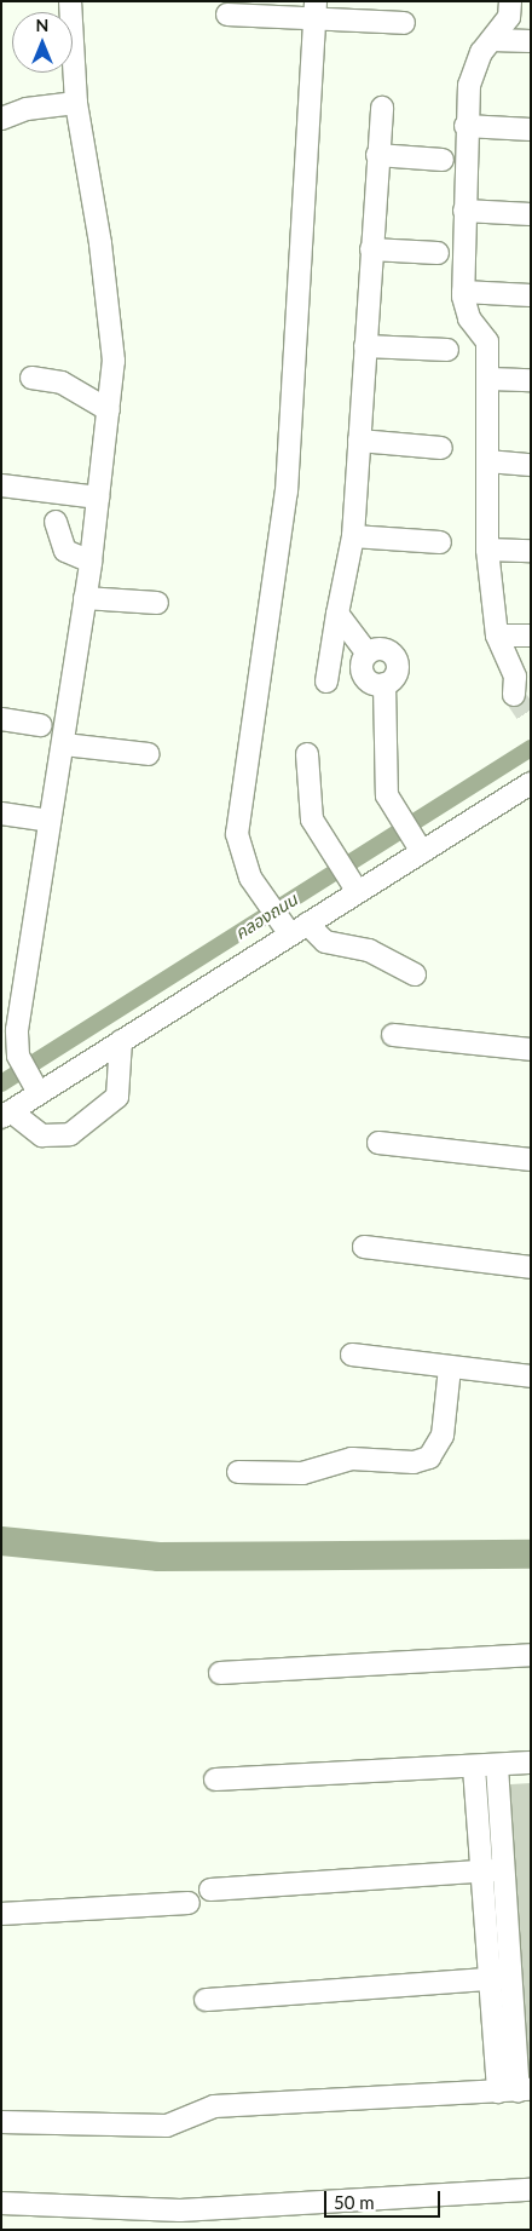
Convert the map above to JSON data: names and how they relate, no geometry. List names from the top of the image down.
{
  "water": ["คลองถนน"],
  "scale_bar": "50 m",
  "north": "top"
}
